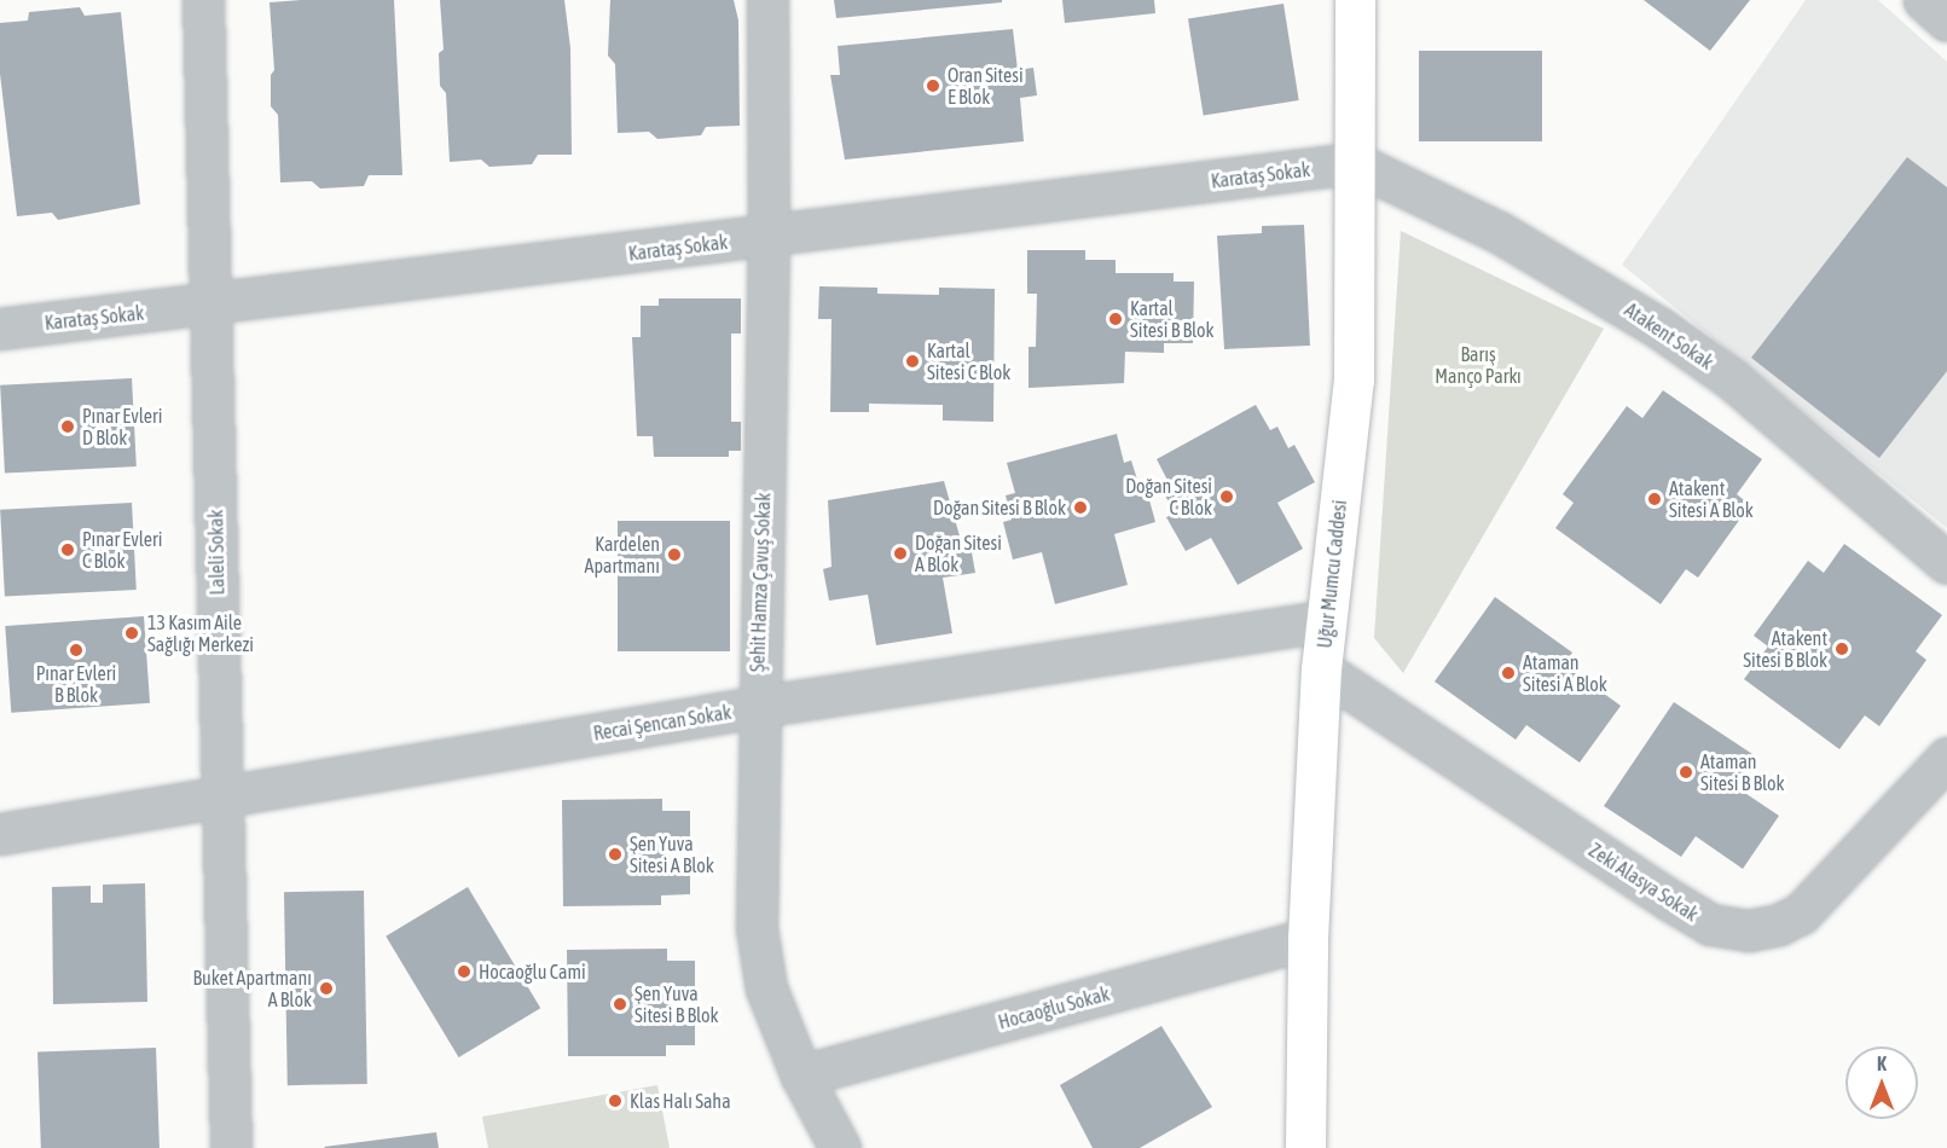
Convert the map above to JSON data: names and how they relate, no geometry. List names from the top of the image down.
{
  "streets": {
    "main road": ["Uğur Mumcu Caddesi"],
    "street": [
      "Karataş Sokak",
      "Atakent Sokak",
      "Laleli Sokak",
      "Şehit Hamza Çavuş Sokak",
      "Recai Şencan Sokak",
      "Zeki Alasya Sokak",
      "Hocaoğlu Sokak"
    ]
  },
  "crossings": [
    ["Karataş Sokak", "Atakent Sokak"],
    ["Karataş Sokak", "Laleli Sokak"],
    ["Karataş Sokak", "Uğur Mumcu Caddesi"],
    ["Karataş Sokak", "Şehit Hamza Çavuş Sokak"],
    ["Atakent Sokak", "Uğur Mumcu Caddesi"],
    ["Laleli Sokak", "Recai Şencan Sokak"],
    ["Uğur Mumcu Caddesi", "Recai Şencan Sokak"],
    ["Uğur Mumcu Caddesi", "Zeki Alasya Sokak"],
    ["Uğur Mumcu Caddesi", "Hocaoğlu Sokak"],
    ["Şehit Hamza Çavuş Sokak", "Recai Şencan Sokak"],
    ["Şehit Hamza Çavuş Sokak", "Hocaoğlu Sokak"]
  ],
  "parks": ["Barış Manço Parkı"],
  "places": [
    "Oran Sitesi E Blok",
    "Kartal Sitesi B Blok",
    "Kartal Sitesi C Blok",
    "Pınar Evleri D Blok",
    "Doğan Sitesi C Blok",
    "Atakent Sitesi A Blok",
    "Doğan Sitesi B Blok",
    "Pınar Evleri C Blok",
    "Doğan Sitesi A Blok",
    "Kardelen Apartmanı",
    "13 Kasım Aile Sağlığı Merkezi",
    "Atakent Sitesi B Blok",
    "Pınar Evleri B Blok",
    "Ataman Sitesi A Blok",
    "Ataman Sitesi B Blok",
    "Şen Yuva Sitesi A Blok",
    "Hocaoğlu Cami",
    "Buket Apartmanı A Blok",
    "Şen Yuva Sitesi B Blok",
    "Klas Halı Saha"
  ],
  "north": "top"
}
